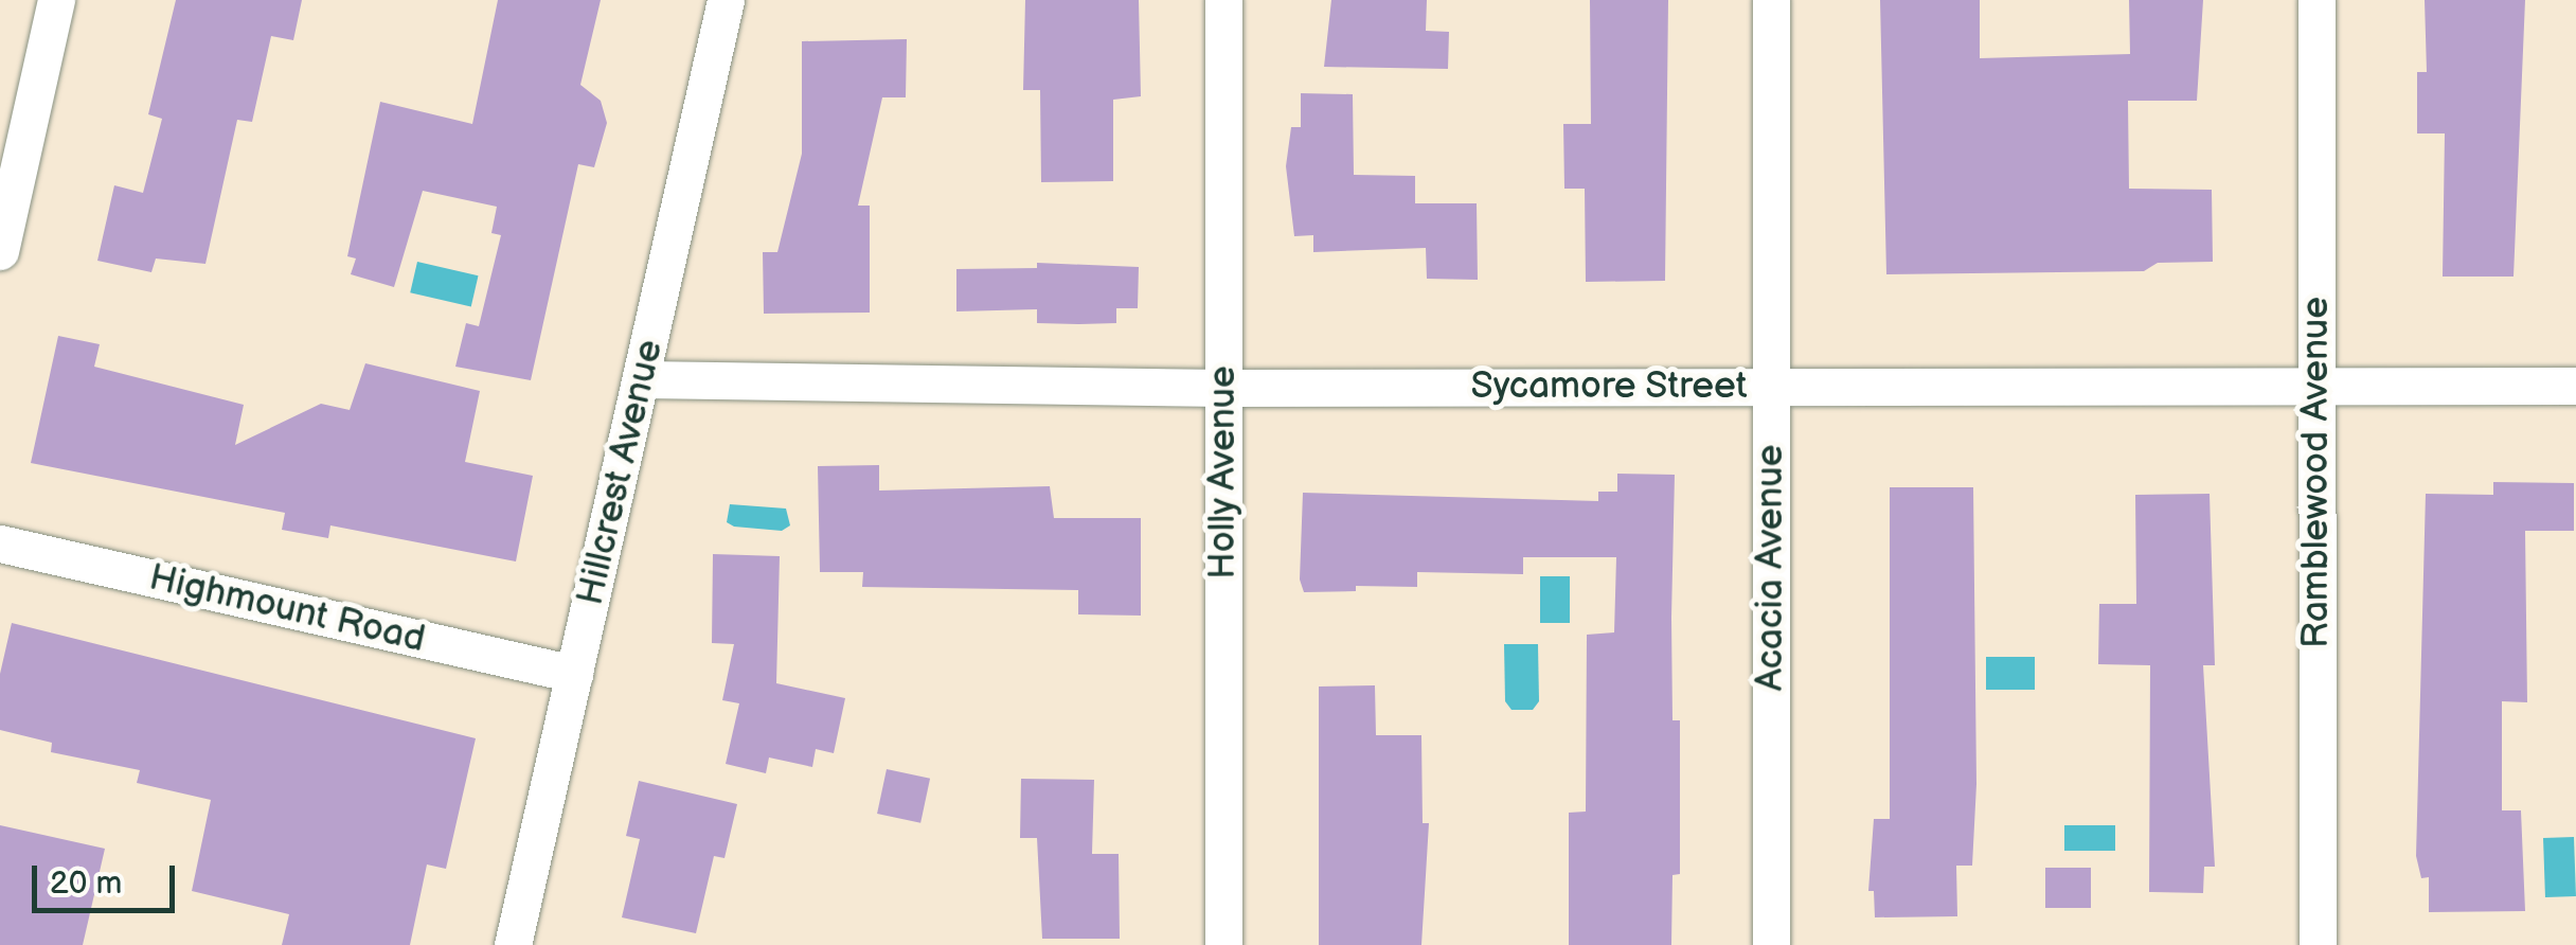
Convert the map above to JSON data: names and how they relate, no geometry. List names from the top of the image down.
{
  "streets": {
    "street": [
      "Sycamore Street",
      "Hillcrest Avenue",
      "Holly Avenue",
      "Ramblewood Avenue",
      "Acacia Avenue",
      "Highmount Road"
    ]
  },
  "crossings": [
    ["Sycamore Street", "Hillcrest Avenue"],
    ["Sycamore Street", "Holly Avenue"],
    ["Sycamore Street", "Ramblewood Avenue"],
    ["Sycamore Street", "Acacia Avenue"],
    ["Hillcrest Avenue", "Highmount Road"]
  ],
  "scale_bar": "20 m"
}
